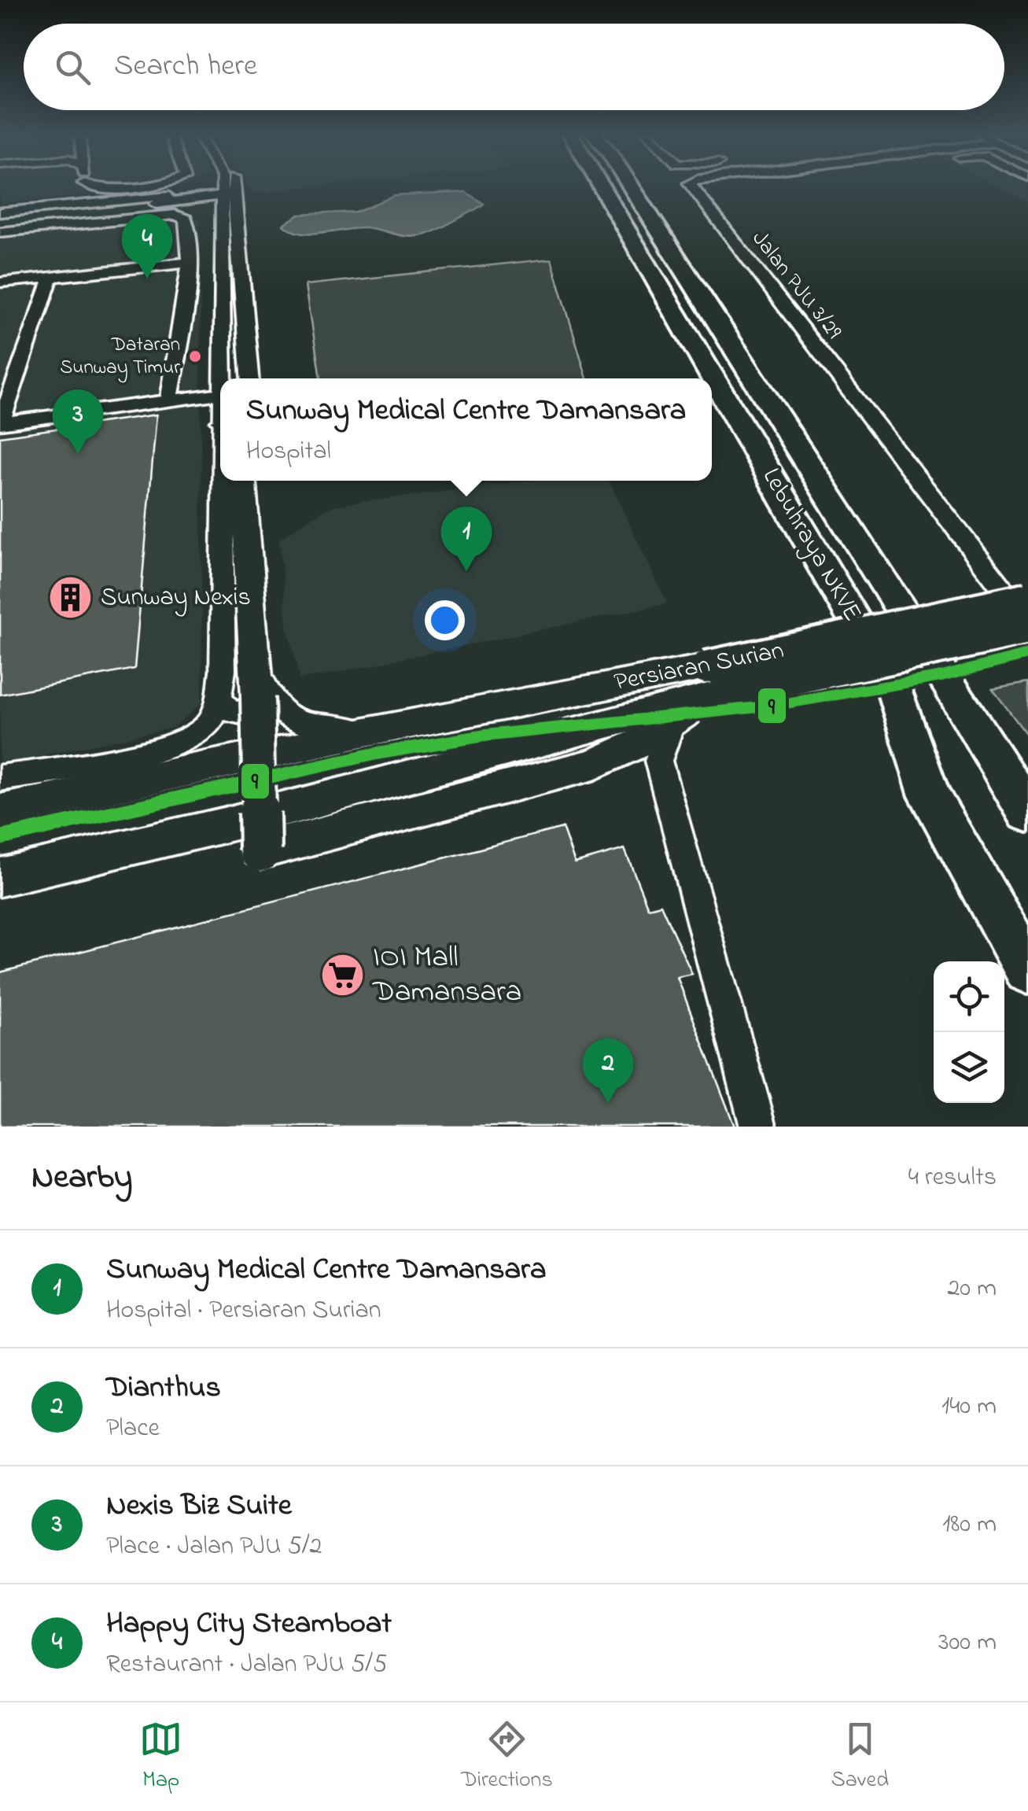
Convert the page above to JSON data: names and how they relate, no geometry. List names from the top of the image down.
{
  "streets": {
    "highway": ["Lebuhraya NKVE"],
    "main road": ["Persiaran Surian"],
    "street": ["Jalan PJU 3/29"]
  },
  "places": {
    "other": ["Dataran Sunway Timur"],
    "building": ["Sunway Nexis"],
    "supermarket": ["IOI Mall Damansara"]
  },
  "lines": ["transit line 9"],
  "page": {
    "search": "Search here",
    "pins": [
      "4",
      "3",
      "1",
      "2"
    ],
    "popup": ["Sunway Medical Centre Damansara", "Hospital"],
    "heading": ["Nearby", "4 results"],
    "list": [
      {
        "mark": "1",
        "name": "Sunway Medical Centre Damansara",
        "note": "Hospital · Persiaran Surian",
        "value": "20 m"
      },
      {
        "mark": "2",
        "name": "Dianthus",
        "note": "Place",
        "value": "140 m"
      },
      {
        "mark": "3",
        "name": "Nexis Biz Suite",
        "note": "Place · Jalan PJU 5/2",
        "value": "180 m"
      },
      {
        "mark": "4",
        "name": "Happy City Steamboat",
        "note": "Restaurant · Jalan PJU 5/5",
        "value": "300 m"
      }
    ],
    "nav": ["Map", "Directions", "Saved"]
  }
}
